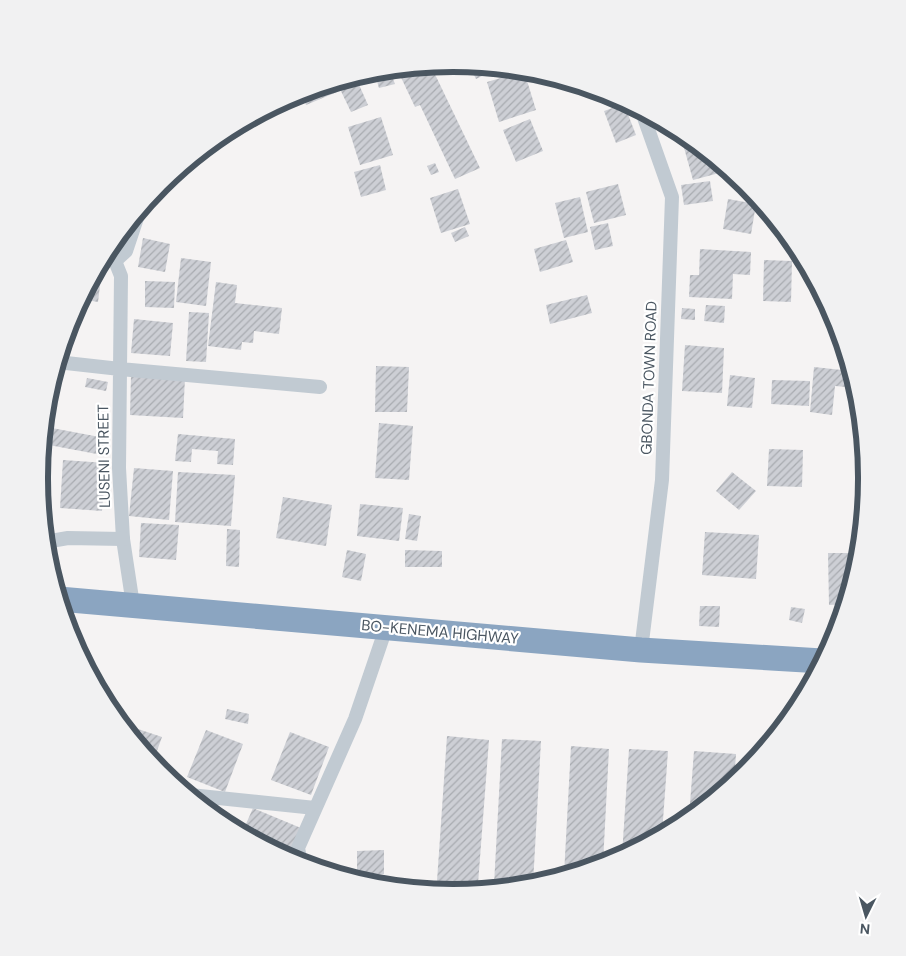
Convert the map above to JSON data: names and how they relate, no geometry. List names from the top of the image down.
{
  "streets": {
    "highway": ["BO-KENEMA HIGHWAY"],
    "street": ["GBONDA TOWN ROAD", "LUSENI STREET"]
  },
  "crossings": [
    ["GBONDA TOWN ROAD", "BO-KENEMA HIGHWAY"],
    ["LUSENI STREET", "BO-KENEMA HIGHWAY"]
  ],
  "north": "bottom"
}
